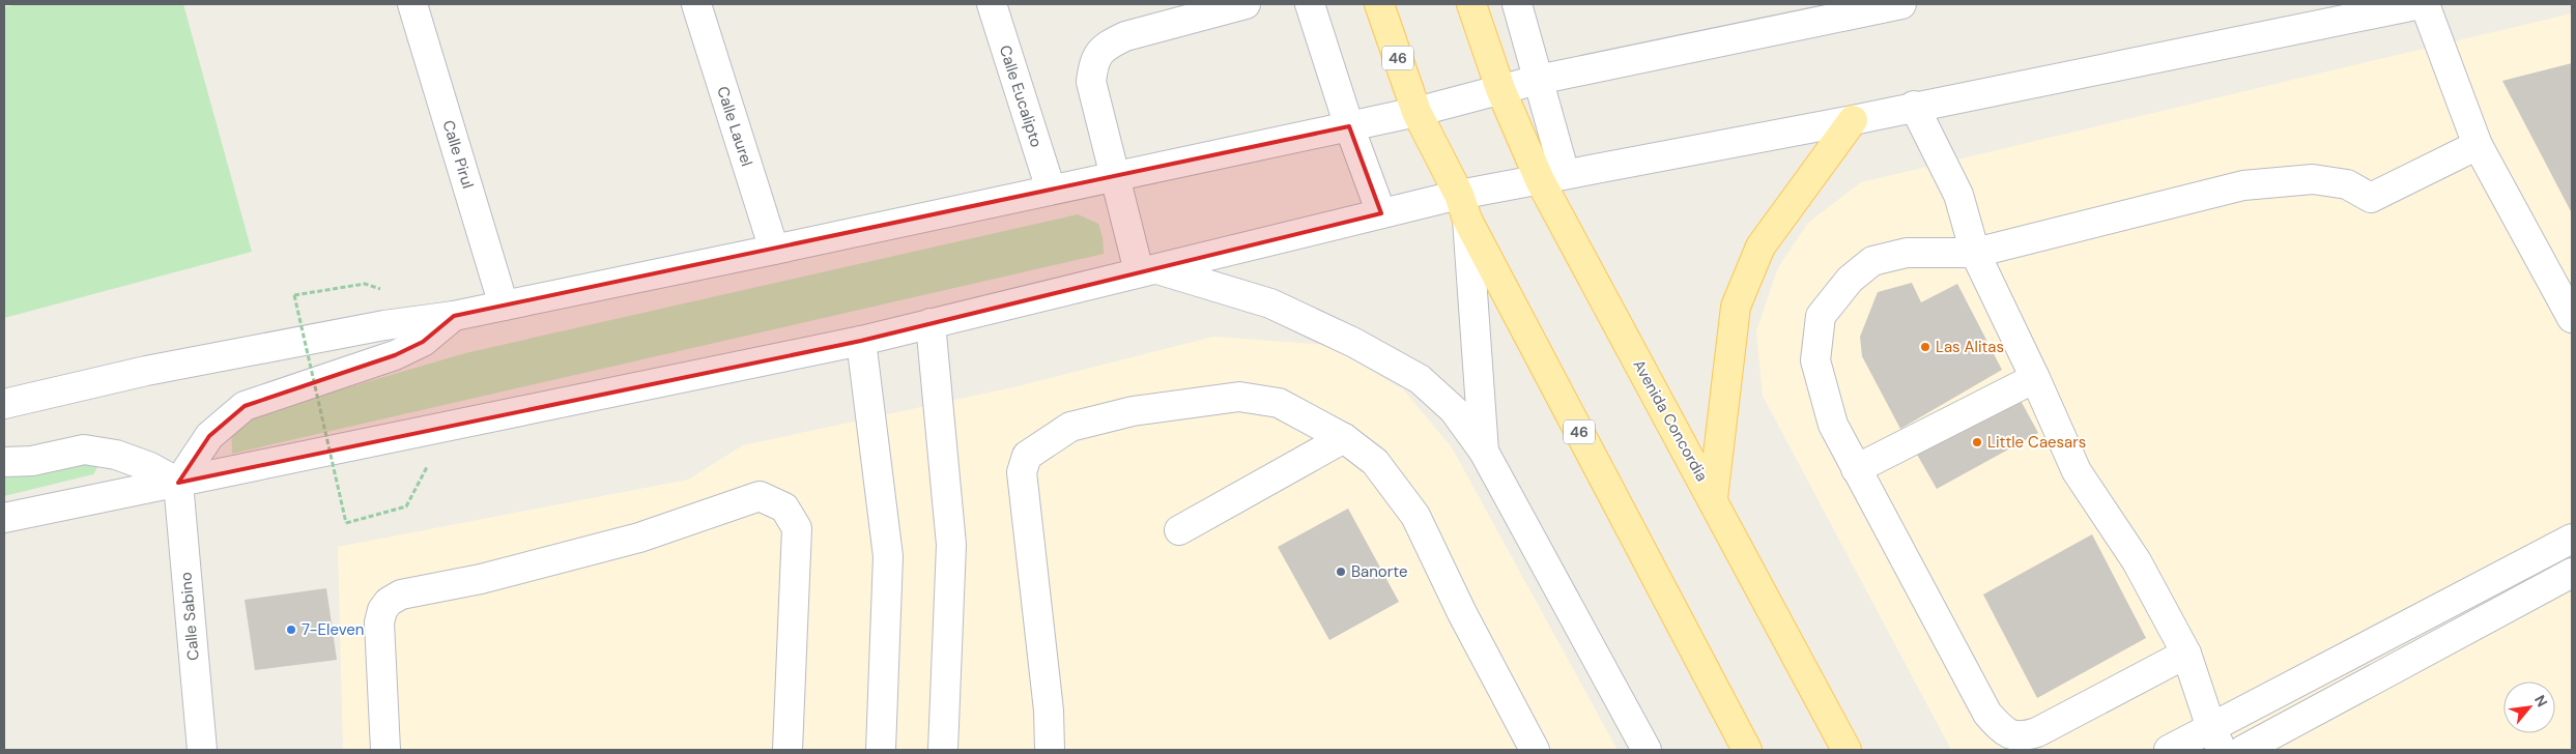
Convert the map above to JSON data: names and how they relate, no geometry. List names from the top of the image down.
{
  "streets": {
    "main road": ["46", "Avenida Concordia"],
    "street": [
      "Calle Eucalipto",
      "Calle Laurel",
      "Calle Pirul",
      "Calle Sabino"
    ]
  },
  "places": [
    "Las Alitas",
    "Little Caesars",
    "Banorte",
    "7-Eleven"
  ],
  "north": "top right"
}
